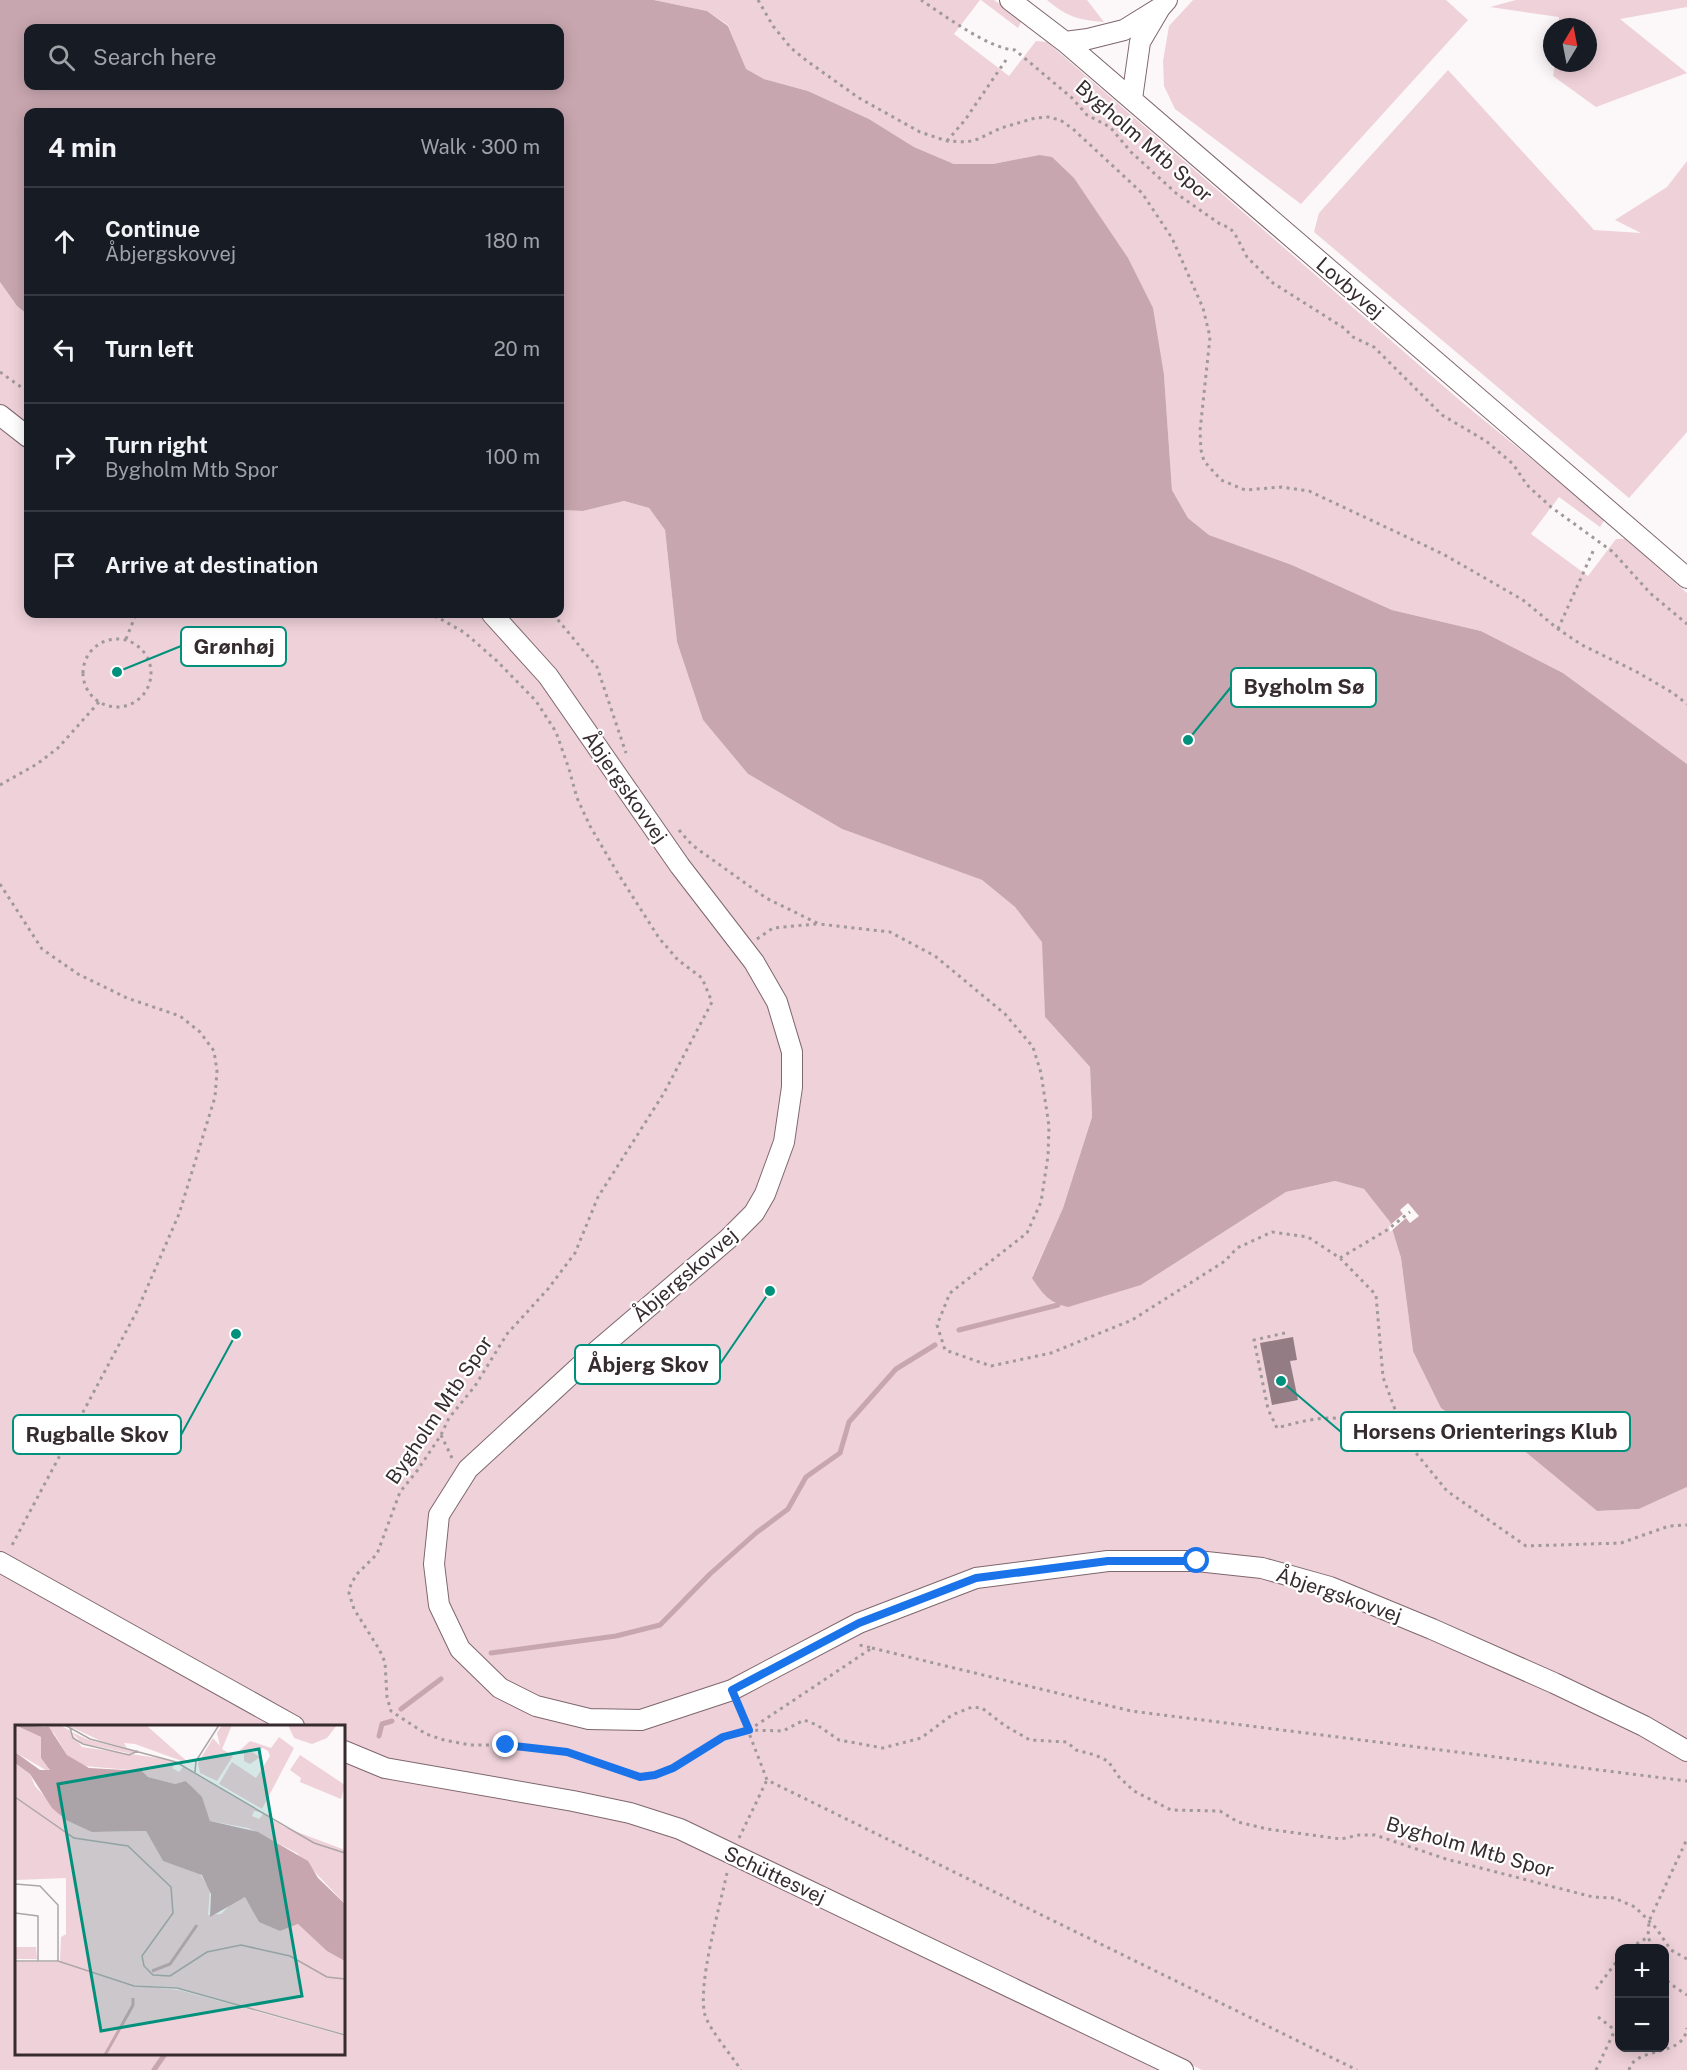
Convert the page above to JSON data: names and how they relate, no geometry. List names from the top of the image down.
{
  "streets": {
    "street": ["Lovbyvej", "Åbjergskovvej", "Schüttesvej"],
    "path": ["Bygholm Mtb Spor"]
  },
  "places": [
    "Grønhøj",
    "Bygholm Sø",
    "Åbjerg Skov",
    "Rugballe Skov",
    "Horsens Orienterings Klub"
  ],
  "north": "top",
  "page": {
    "search": "Search here",
    "heading": ["4 min", "Walk · 300 m"],
    "list": [
      ["Continue", "Åbjergskovvej", "180 m"],
      ["Turn left", "20 m"],
      ["Turn right", "Bygholm Mtb Spor", "100 m"],
      "Arrive at destination"
    ],
    "map_buttons": ["+", "−"]
  }
}
